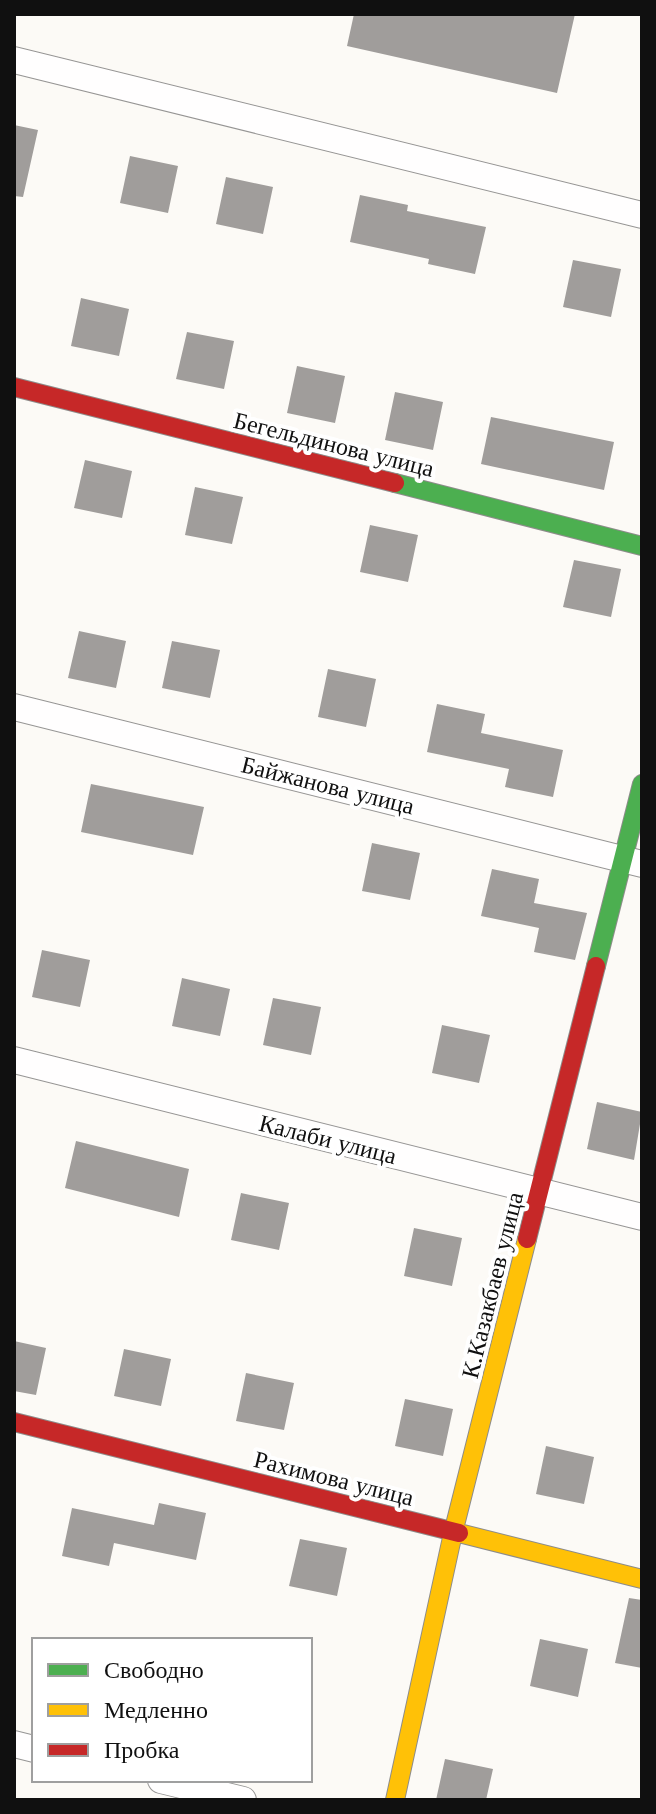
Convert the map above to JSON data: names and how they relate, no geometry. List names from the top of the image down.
{
  "streets": {
    "street": [
      "Бегельдинова улица",
      "Байжанова улица",
      "Калаби улица",
      "К.Казакбаев улица",
      "Рахимова улица"
    ]
  },
  "crossings": [
    ["Байжанова улица", "К.Казакбаев улица"],
    ["Калаби улица", "К.Казакбаев улица"],
    ["К.Казакбаев улица", "Рахимова улица"]
  ],
  "legend": ["Свободно", "Медленно", "Пробка"]
}
